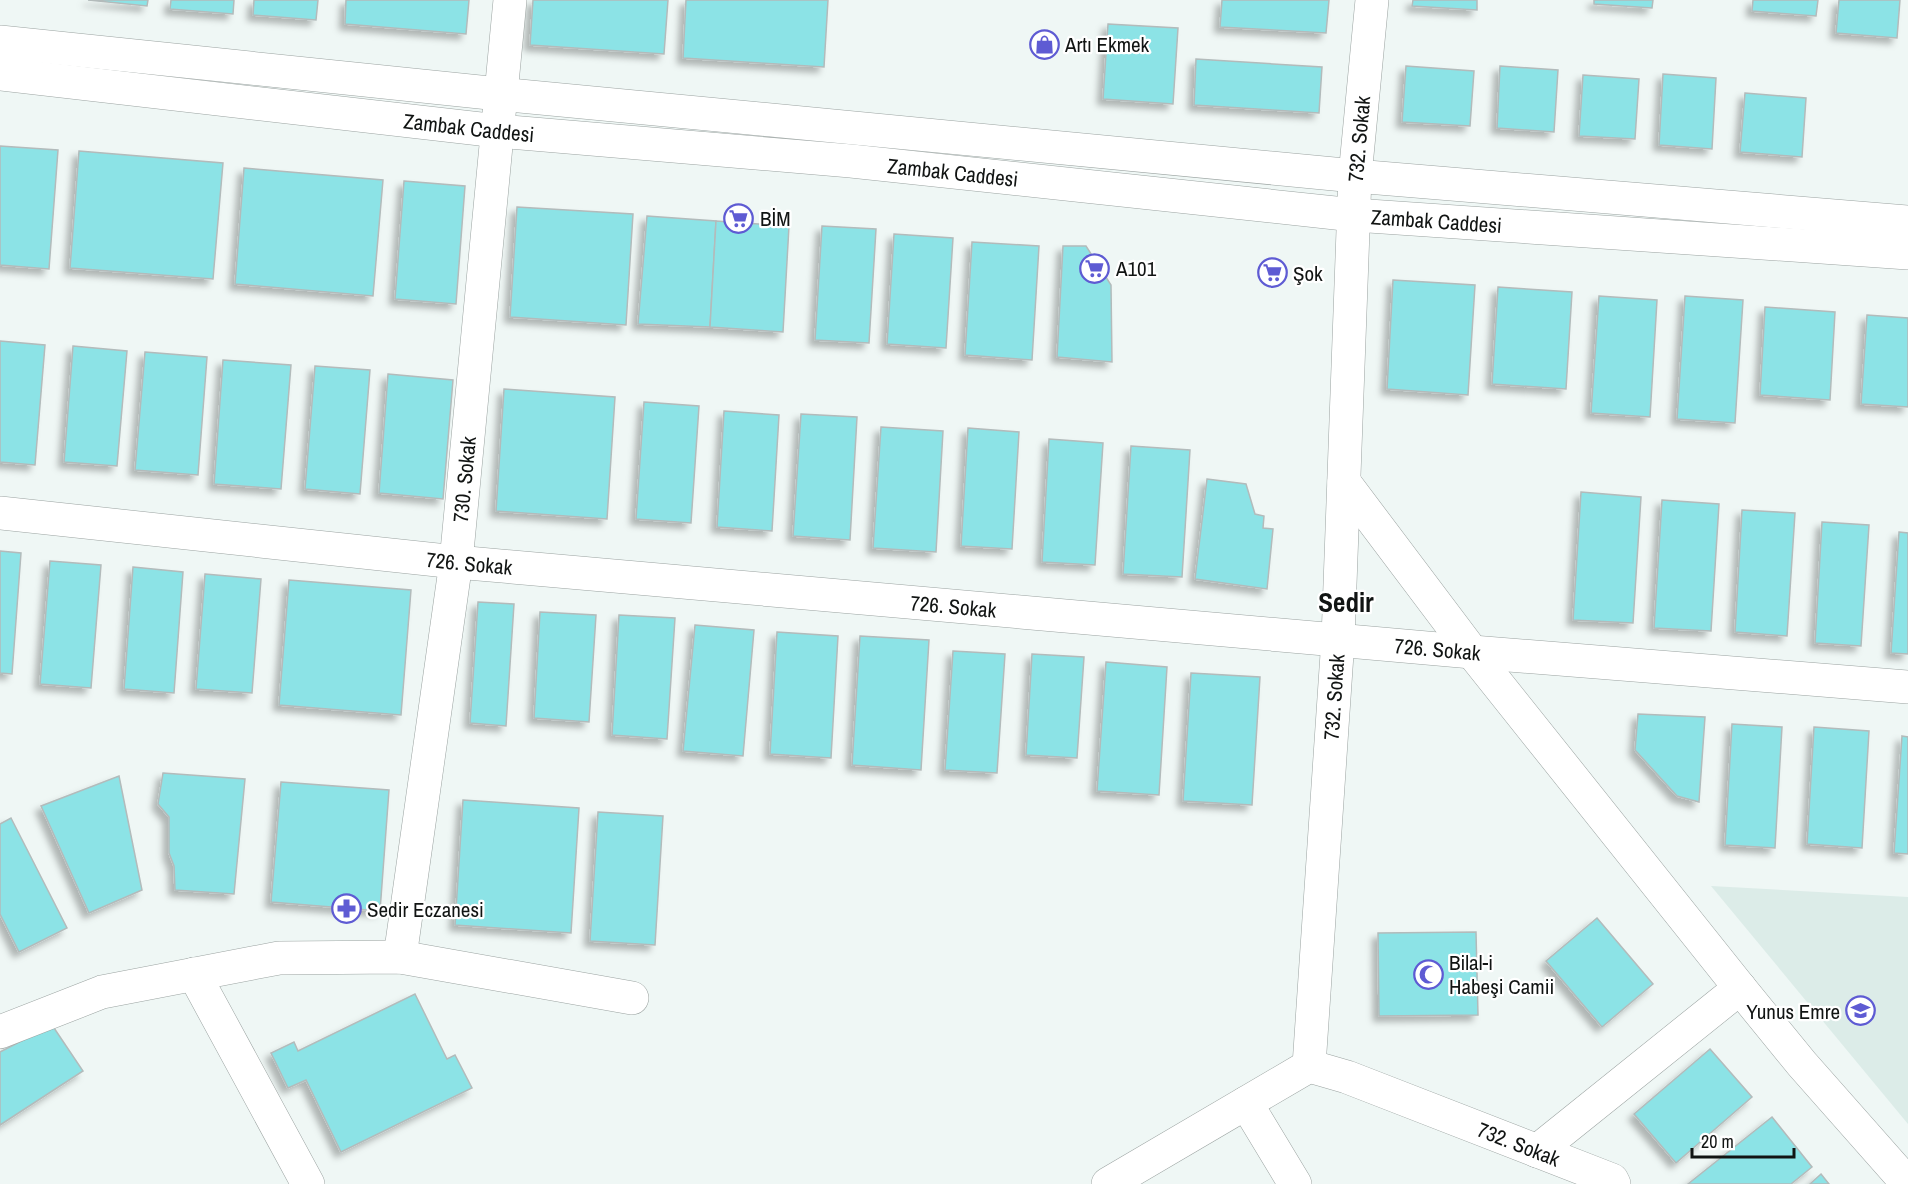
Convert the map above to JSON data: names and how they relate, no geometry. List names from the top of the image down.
{
  "streets": {
    "street": [
      "Zambak Caddesi",
      "732. Sokak",
      "730. Sokak",
      "726. Sokak"
    ]
  },
  "crossings": [
    ["Zambak Caddesi", "732. Sokak"],
    ["Zambak Caddesi", "730. Sokak"],
    ["732. Sokak", "726. Sokak"],
    ["730. Sokak", "726. Sokak"]
  ],
  "districts": ["Sedir"],
  "places": {
    "shop": ["Artı Ekmek"],
    "supermarket": ["BİM", "A101", "Şok"],
    "pharmacy": ["Sedir Eczanesi"],
    "mosque": ["Bilal-i Habeşi Camii"],
    "school or university": ["Yunus Emre"]
  },
  "scale_bar": "20 m"
}
